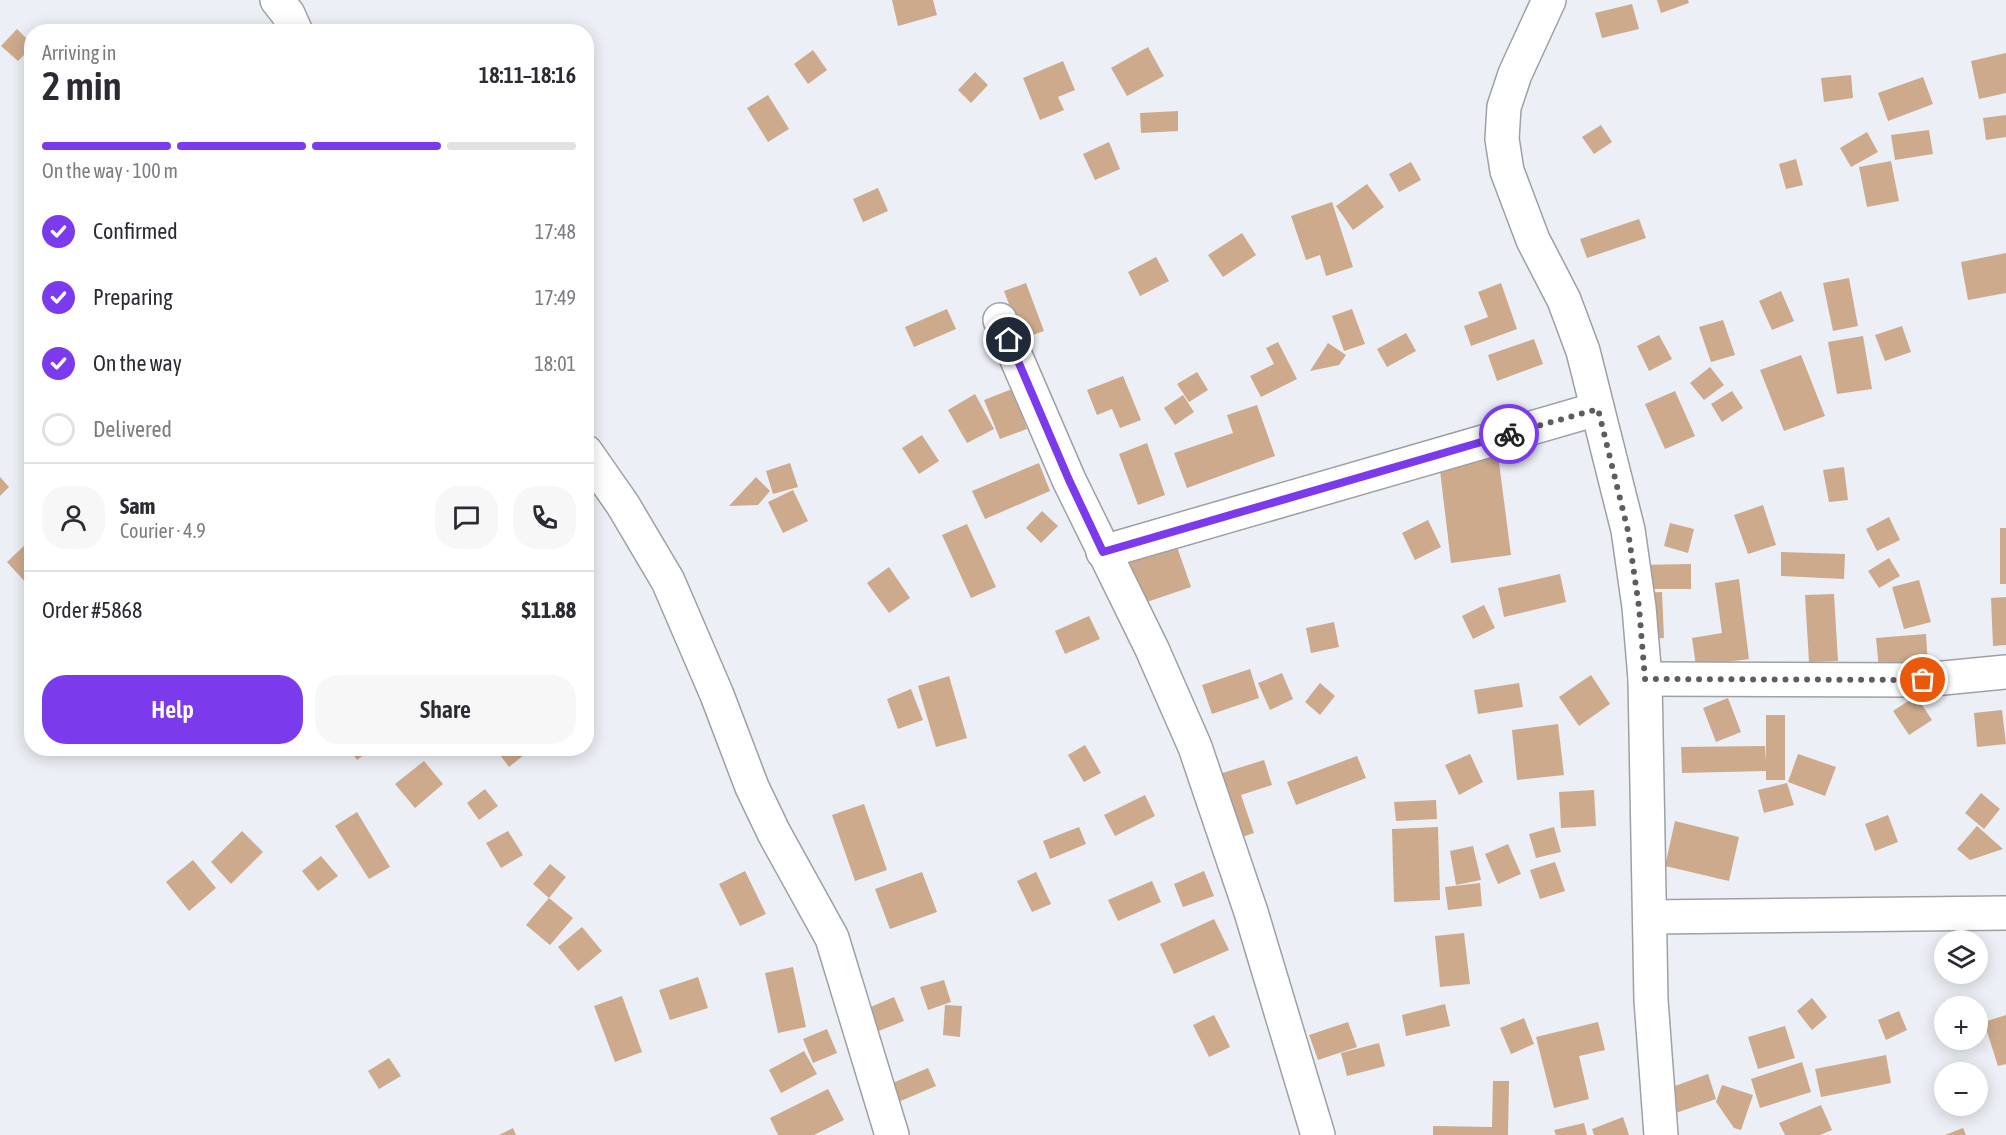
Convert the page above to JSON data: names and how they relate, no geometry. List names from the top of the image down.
{
  "page": {
    "heading": ["2 min", "Arriving in", "18:11–18:16"],
    "panel": [
      "Sam",
      "Courier · 4.9",
      "Order #5868",
      "$11.88"
    ],
    "bar": "On the way · 100 m",
    "list": [
      ["Confirmed", "17:48"],
      ["Preparing", "17:49"],
      ["On the way", "18:01"],
      "Delivered"
    ],
    "buttons": ["Help", "Share"],
    "map_buttons": ["+", "−"]
  }
}
